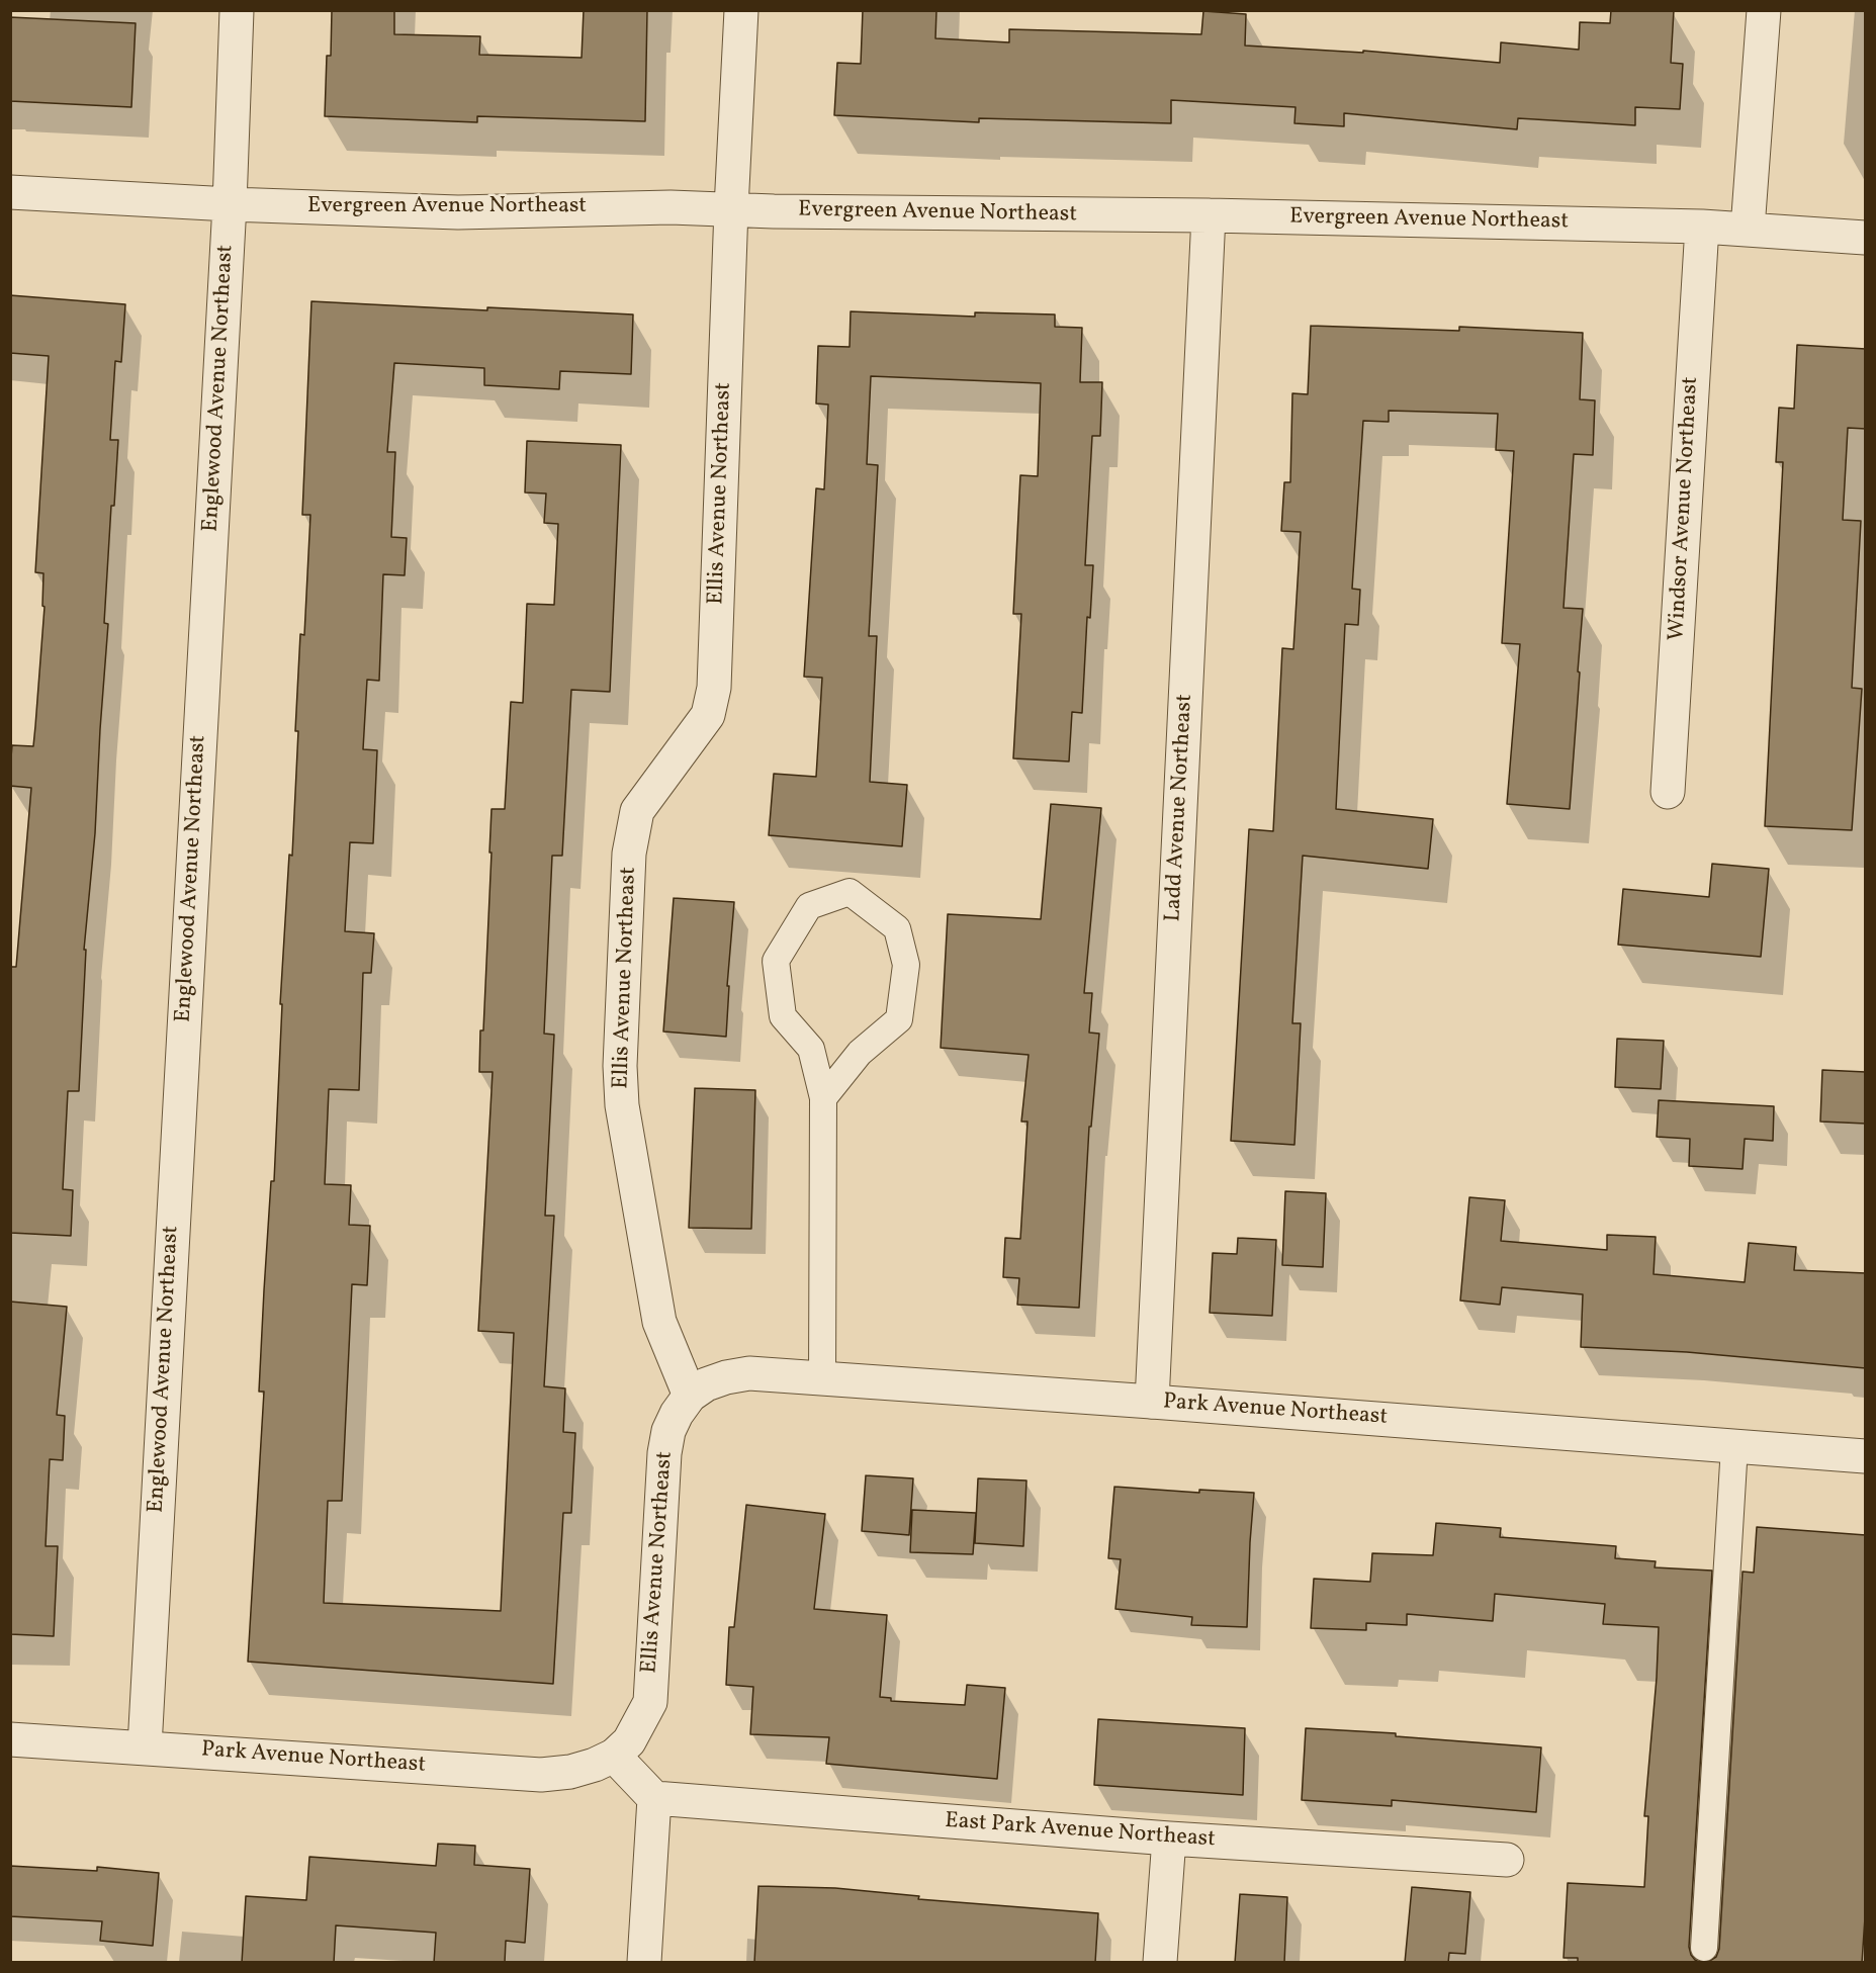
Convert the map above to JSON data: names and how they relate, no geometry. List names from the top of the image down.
{
  "streets": {
    "street": [
      "Evergreen Avenue Northeast",
      "Englewood Avenue Northeast",
      "Ellis Avenue Northeast",
      "Windsor Avenue Northeast",
      "Ladd Avenue Northeast",
      "Park Avenue Northeast",
      "East Park Avenue Northeast"
    ]
  },
  "crossings": [
    ["Evergreen Avenue Northeast", "Englewood Avenue Northeast"],
    ["Evergreen Avenue Northeast", "Ellis Avenue Northeast"],
    ["Evergreen Avenue Northeast", "Windsor Avenue Northeast"],
    ["Evergreen Avenue Northeast", "Ladd Avenue Northeast"],
    ["Englewood Avenue Northeast", "Park Avenue Northeast"],
    ["Ellis Avenue Northeast", "Park Avenue Northeast"],
    ["Ladd Avenue Northeast", "Park Avenue Northeast"]
  ]
}
